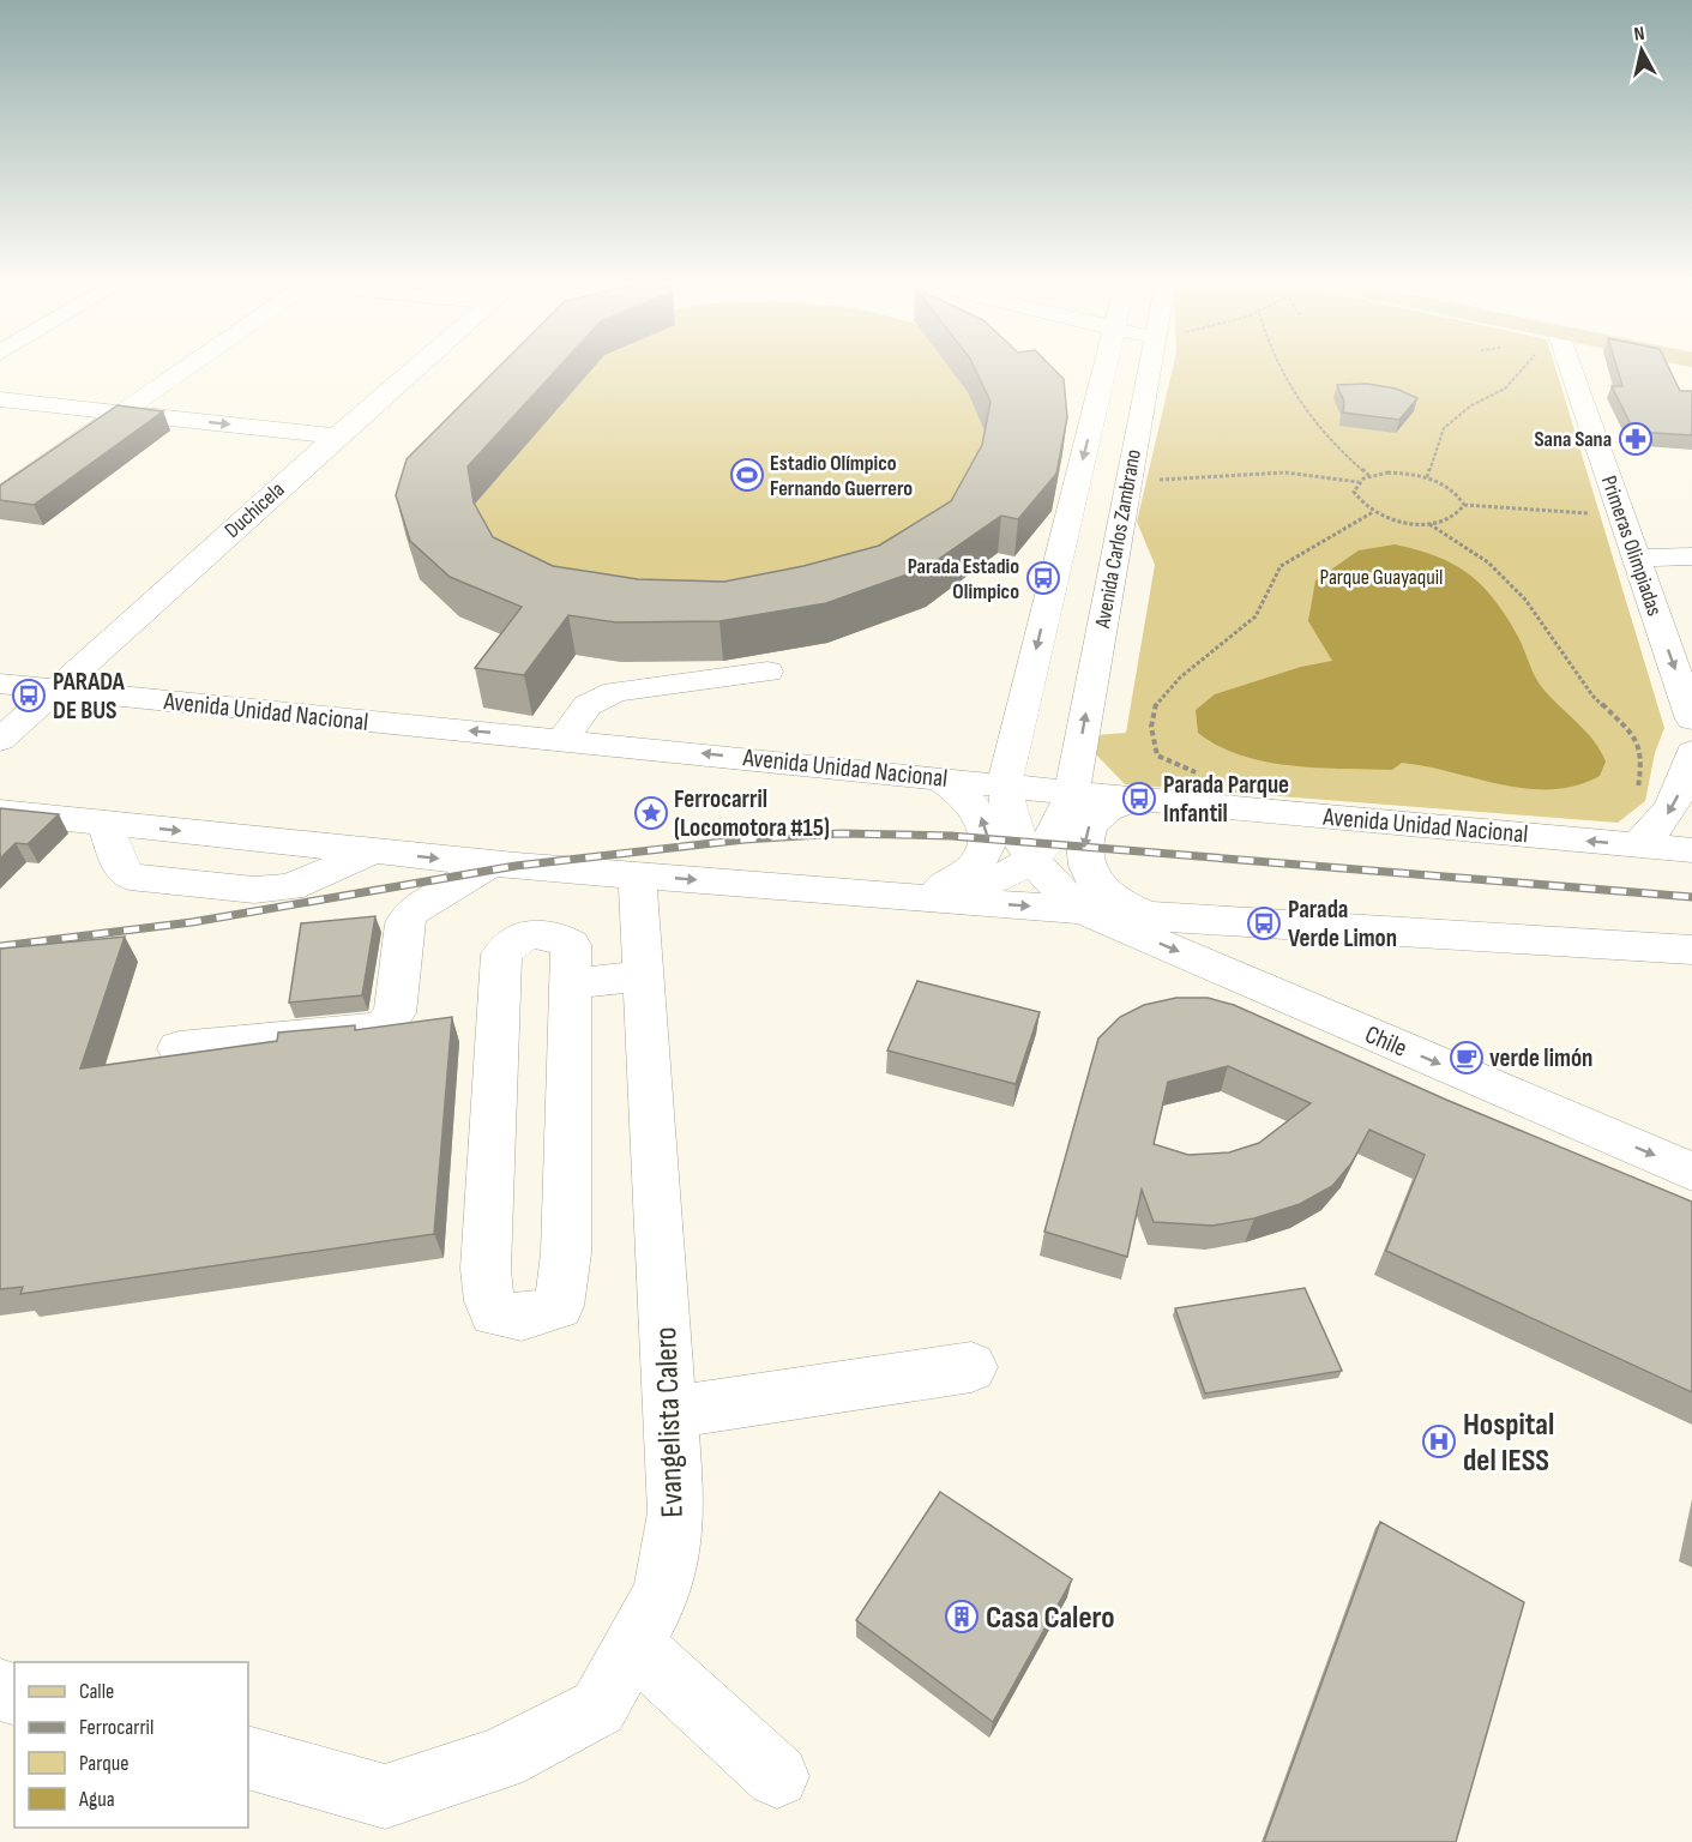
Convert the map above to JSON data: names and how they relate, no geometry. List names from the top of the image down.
{
  "streets": {
    "street": [
      "Duchicela",
      "Avenida Carlos Zambrano",
      "Primeras Olimpiadas",
      "Avenida Unidad Nacional",
      "Chile",
      "Evangelista Calero"
    ]
  },
  "crossings": [
    ["Duchicela", "Avenida Unidad Nacional"],
    ["Avenida Carlos Zambrano", "Avenida Unidad Nacional"],
    ["Avenida Carlos Zambrano", "Chile"]
  ],
  "one_way": ["Primeras Olimpiadas"],
  "parks": ["Parque Guayaquil"],
  "places": {
    "pharmacy": ["Sana Sana"],
    "sports": ["Estadio Olímpico Fernando Guerrero"],
    "bus stop": [
      "Parada Estadio Olimpico",
      "PARADA DE BUS",
      "Parada Parque Infantil",
      "Parada Verde Limon"
    ],
    "place": ["Ferrocarril (Locomotora #15)"],
    "cafe": ["verde limón"],
    "hospital": ["Hospital del IESS"],
    "building": ["Casa Calero"]
  },
  "legend": [
    "Calle",
    "Ferrocarril",
    "Parque",
    "Agua"
  ],
  "north": "top"
}
